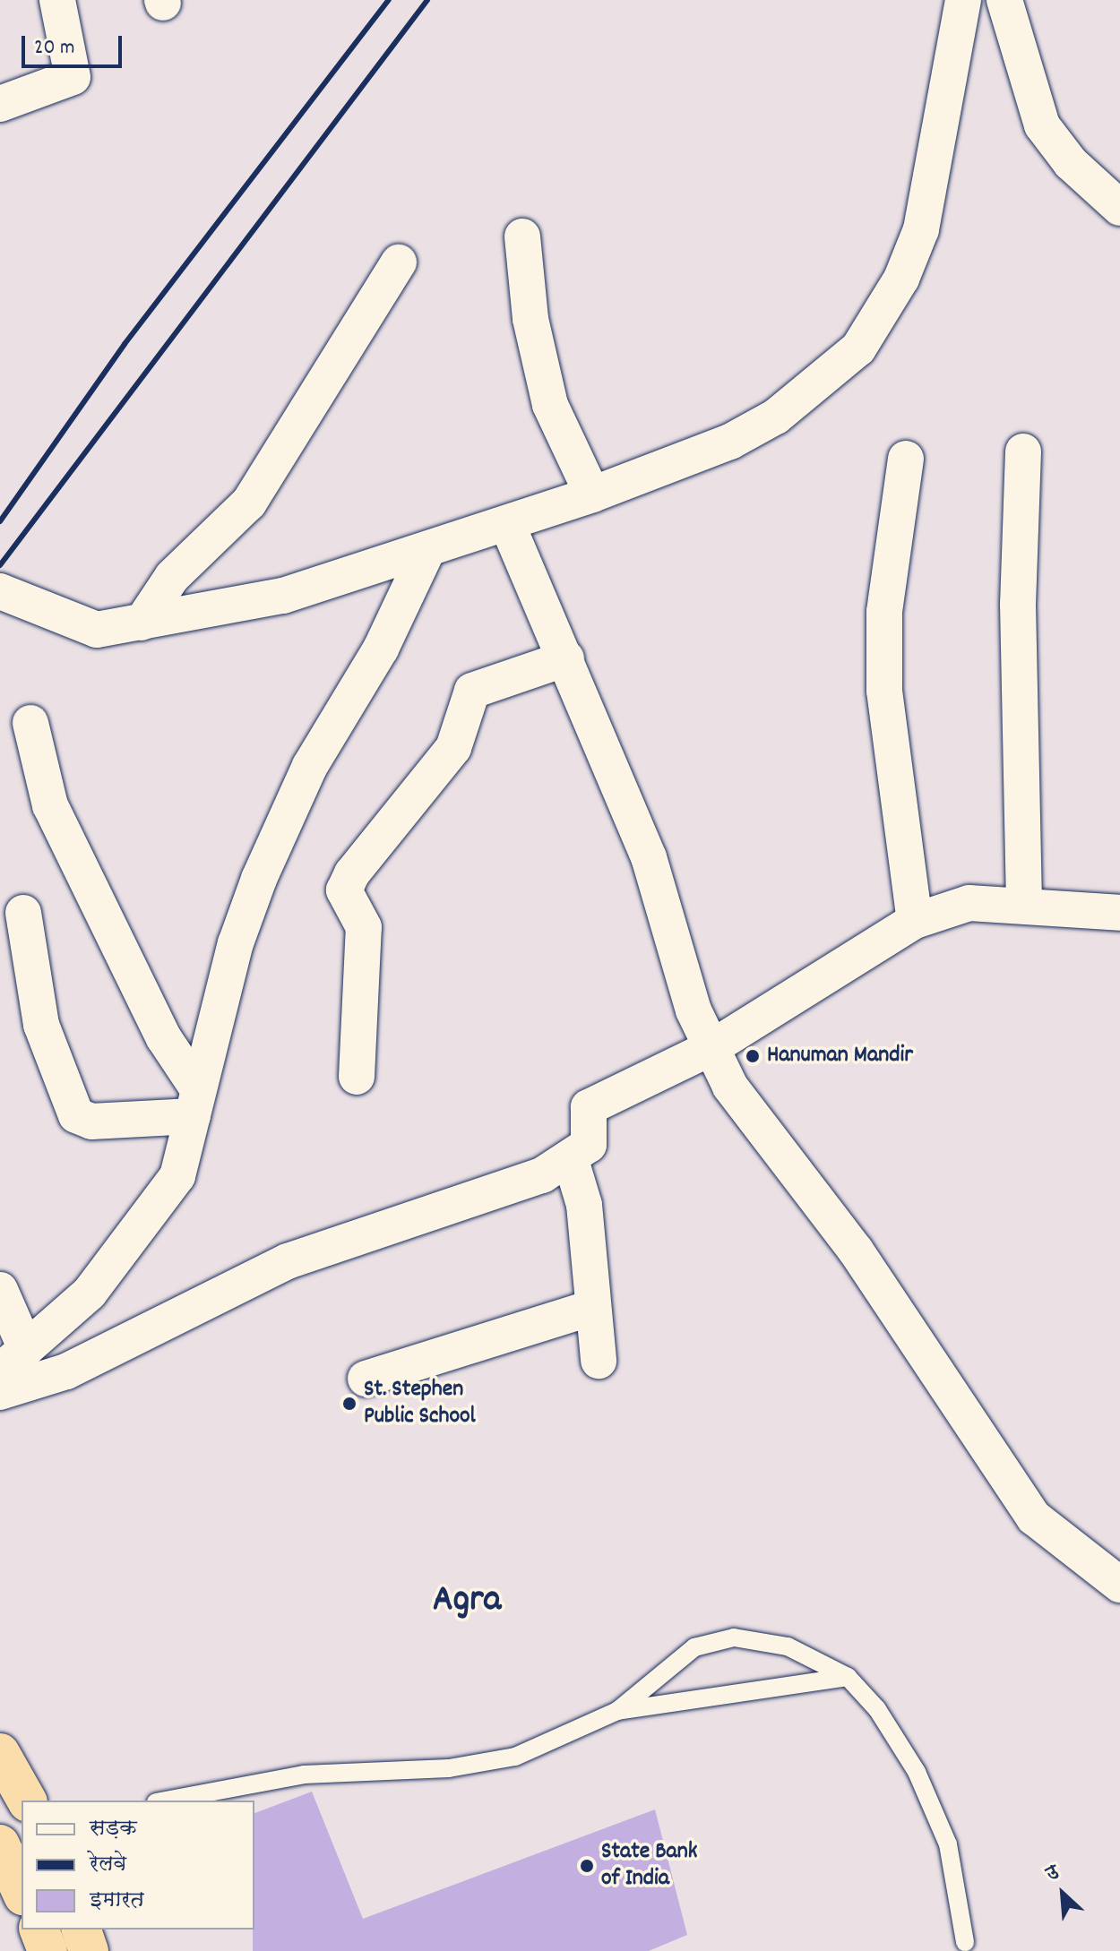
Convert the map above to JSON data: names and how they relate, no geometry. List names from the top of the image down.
{
  "districts": ["Agra"],
  "places": ["Hanuman Mandir", "St. Stephen Public School", "State Bank of India"],
  "legend": ["सड़क", "रेलवे", "इमारत"],
  "scale_bar": "20 m",
  "north": "top left"
}
